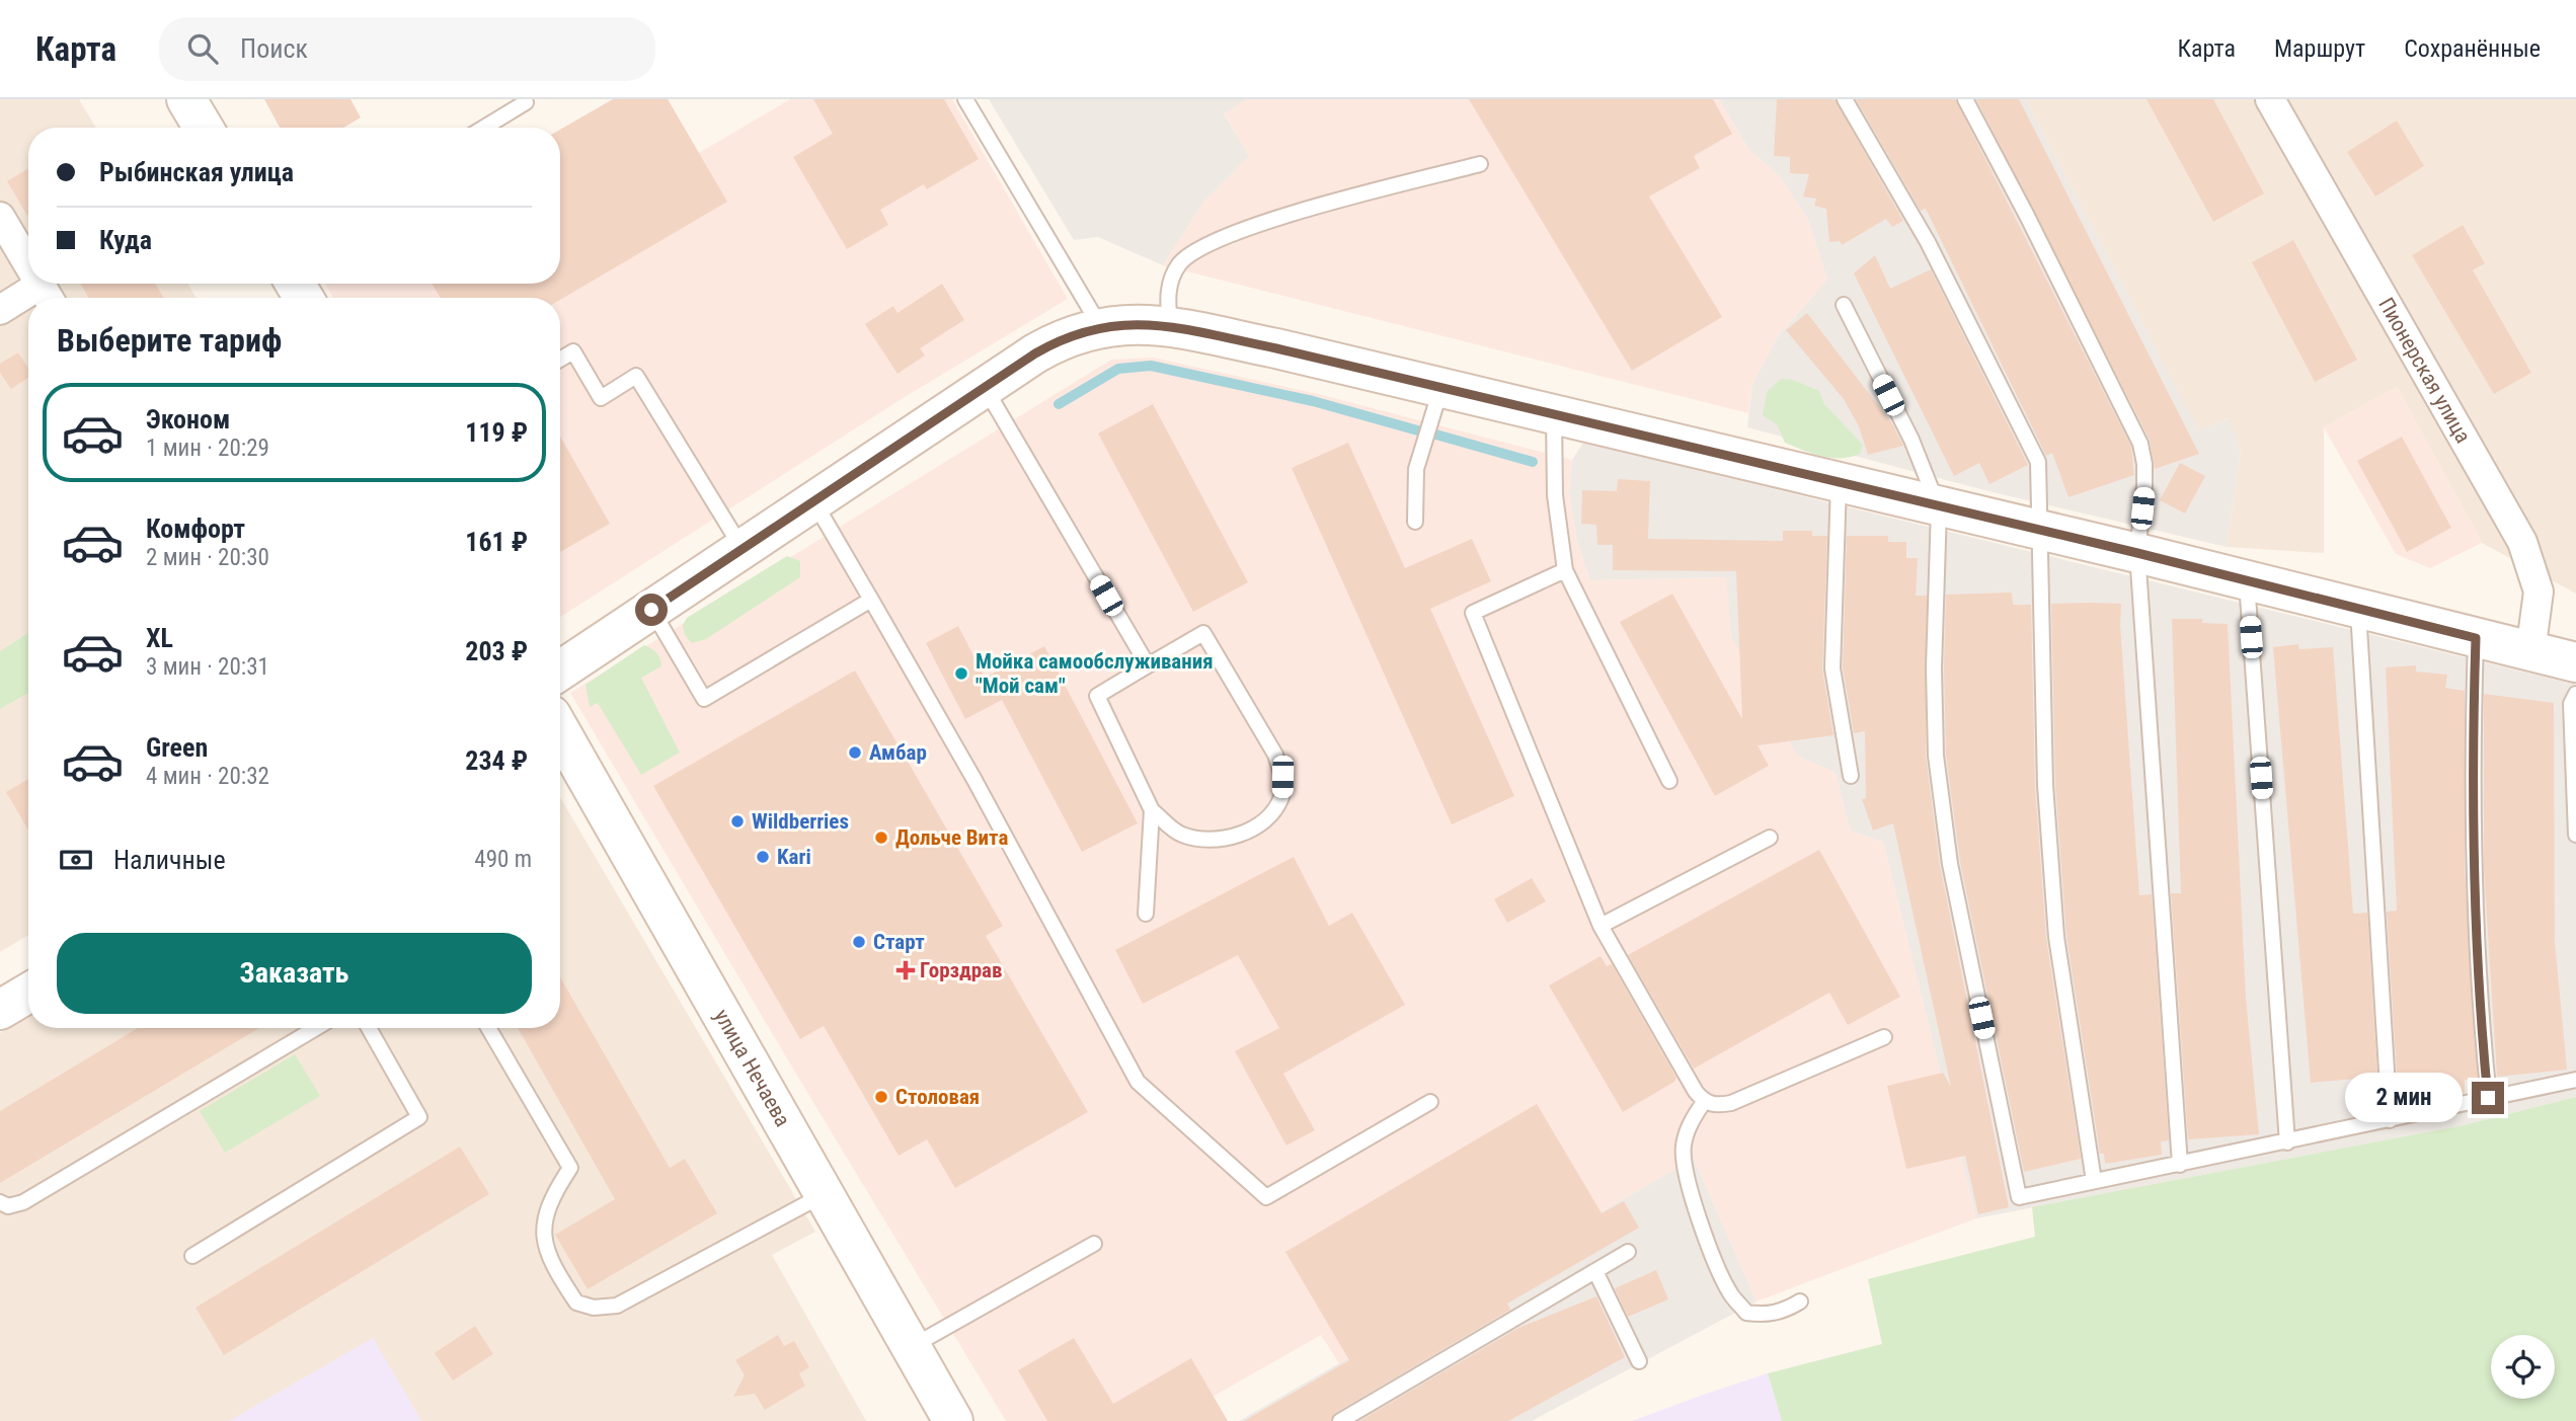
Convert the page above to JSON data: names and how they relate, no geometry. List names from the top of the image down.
{
  "streets": {
    "main road": ["улица Нечаева"],
    "street": ["Пионерская улица"]
  },
  "places": {
    "other": [
      "Мойка самообслуживания \"Мой сам\"",
      "Амбар",
      "Wildberries",
      "Дольче Вита",
      "Kari",
      "Старт",
      "Столовая"
    ],
    "health": ["Горздрав"]
  },
  "page": {
    "header": "Карта",
    "search": "Поиск",
    "nav": ["Карта", "Маршрут", "Сохранённые"],
    "banner": ["Рыбинская улица", "Куда"],
    "heading": "Выберите тариф",
    "list": [
      {
        "name": "Эконом",
        "note": "1 мин · 20:29",
        "value": "119 ₽"
      },
      {
        "name": "Комфорт",
        "note": "2 мин · 20:30",
        "value": "161 ₽"
      },
      {
        "name": "XL",
        "note": "3 мин · 20:31",
        "value": "203 ₽"
      },
      {
        "name": "Green",
        "note": "4 мин · 20:32",
        "value": "234 ₽"
      }
    ],
    "pay": ["Наличные", "490 m"],
    "buttons": "Заказать",
    "bubble": "2 мин"
  }
}
